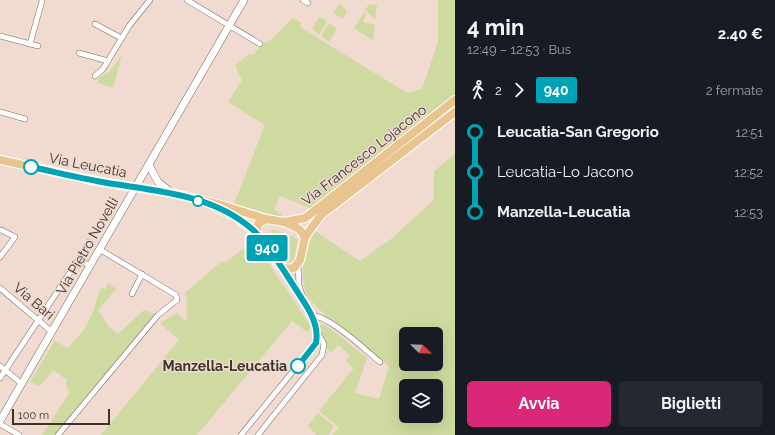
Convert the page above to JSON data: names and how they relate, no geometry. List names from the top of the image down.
{
  "streets": {
    "main road": ["Via Francesco Lojacono", "Via Leucatia", "Via Pietro Novelli"],
    "street": ["Via Bari"]
  },
  "crossings": [
    ["Via Francesco Lojacono", "Via Leucatia"],
    ["Via Leucatia", "Via Pietro Novelli"],
    ["Via Pietro Novelli", "Via Bari"]
  ],
  "places": ["Manzella-Leucatia"],
  "lines": ["bus line 940"],
  "scale_bar": "100 m",
  "north": "bottom right",
  "page": {
    "on_map": "940",
    "heading": ["4 min", "12:49 – 12:53 · Bus", "2.40 €"],
    "legs": ["2", "940", "2 fermate"],
    "list": [
      {
        "name": "Leucatia-San Gregorio",
        "value": "12:51"
      },
      {
        "name": "Leucatia-Lo Jacono",
        "value": "12:52"
      },
      {
        "name": "Manzella-Leucatia",
        "value": "12:53"
      }
    ],
    "buttons": ["Avvia", "Biglietti"],
    "scale": "100 m"
  }
}
